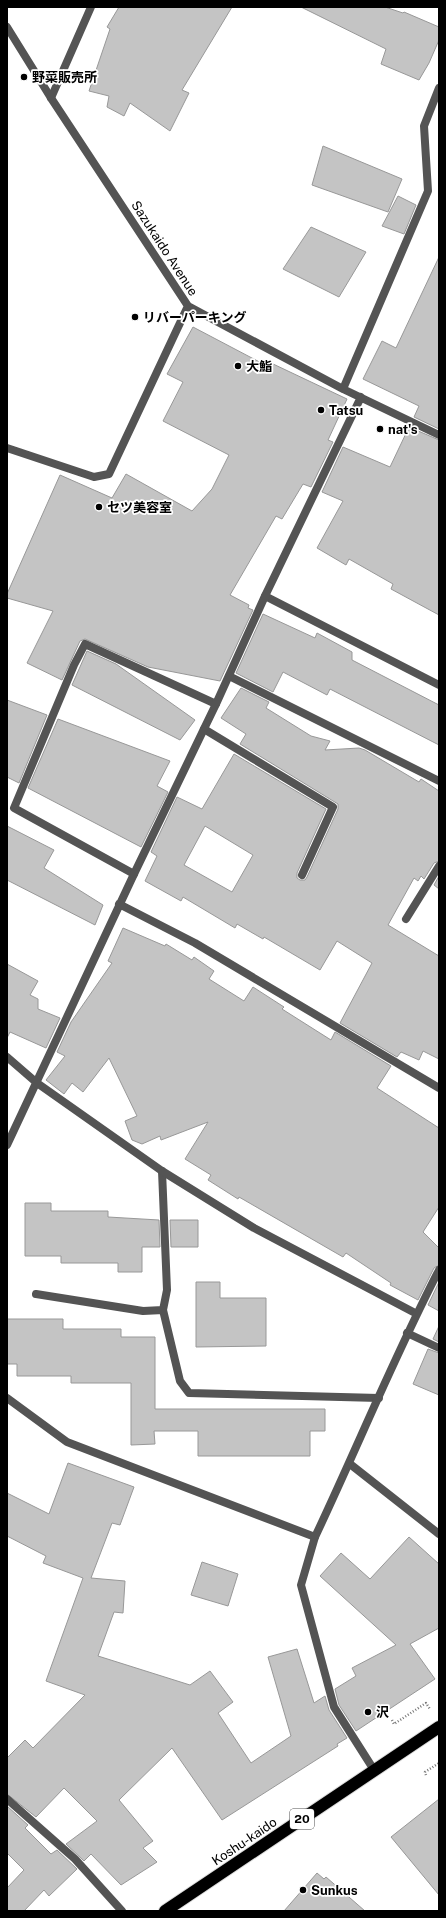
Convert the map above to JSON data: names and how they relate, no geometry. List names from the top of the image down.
{
  "streets": {
    "highway": ["20", "Koshu-kaido"],
    "street": ["Sazukaido Avenue"]
  },
  "places": [
    "野菜販売所",
    "リバーパーキング",
    "大鮨",
    "Tatsu",
    "nat's",
    "セツ美容室",
    "沢",
    "Sunkus"
  ]
}
